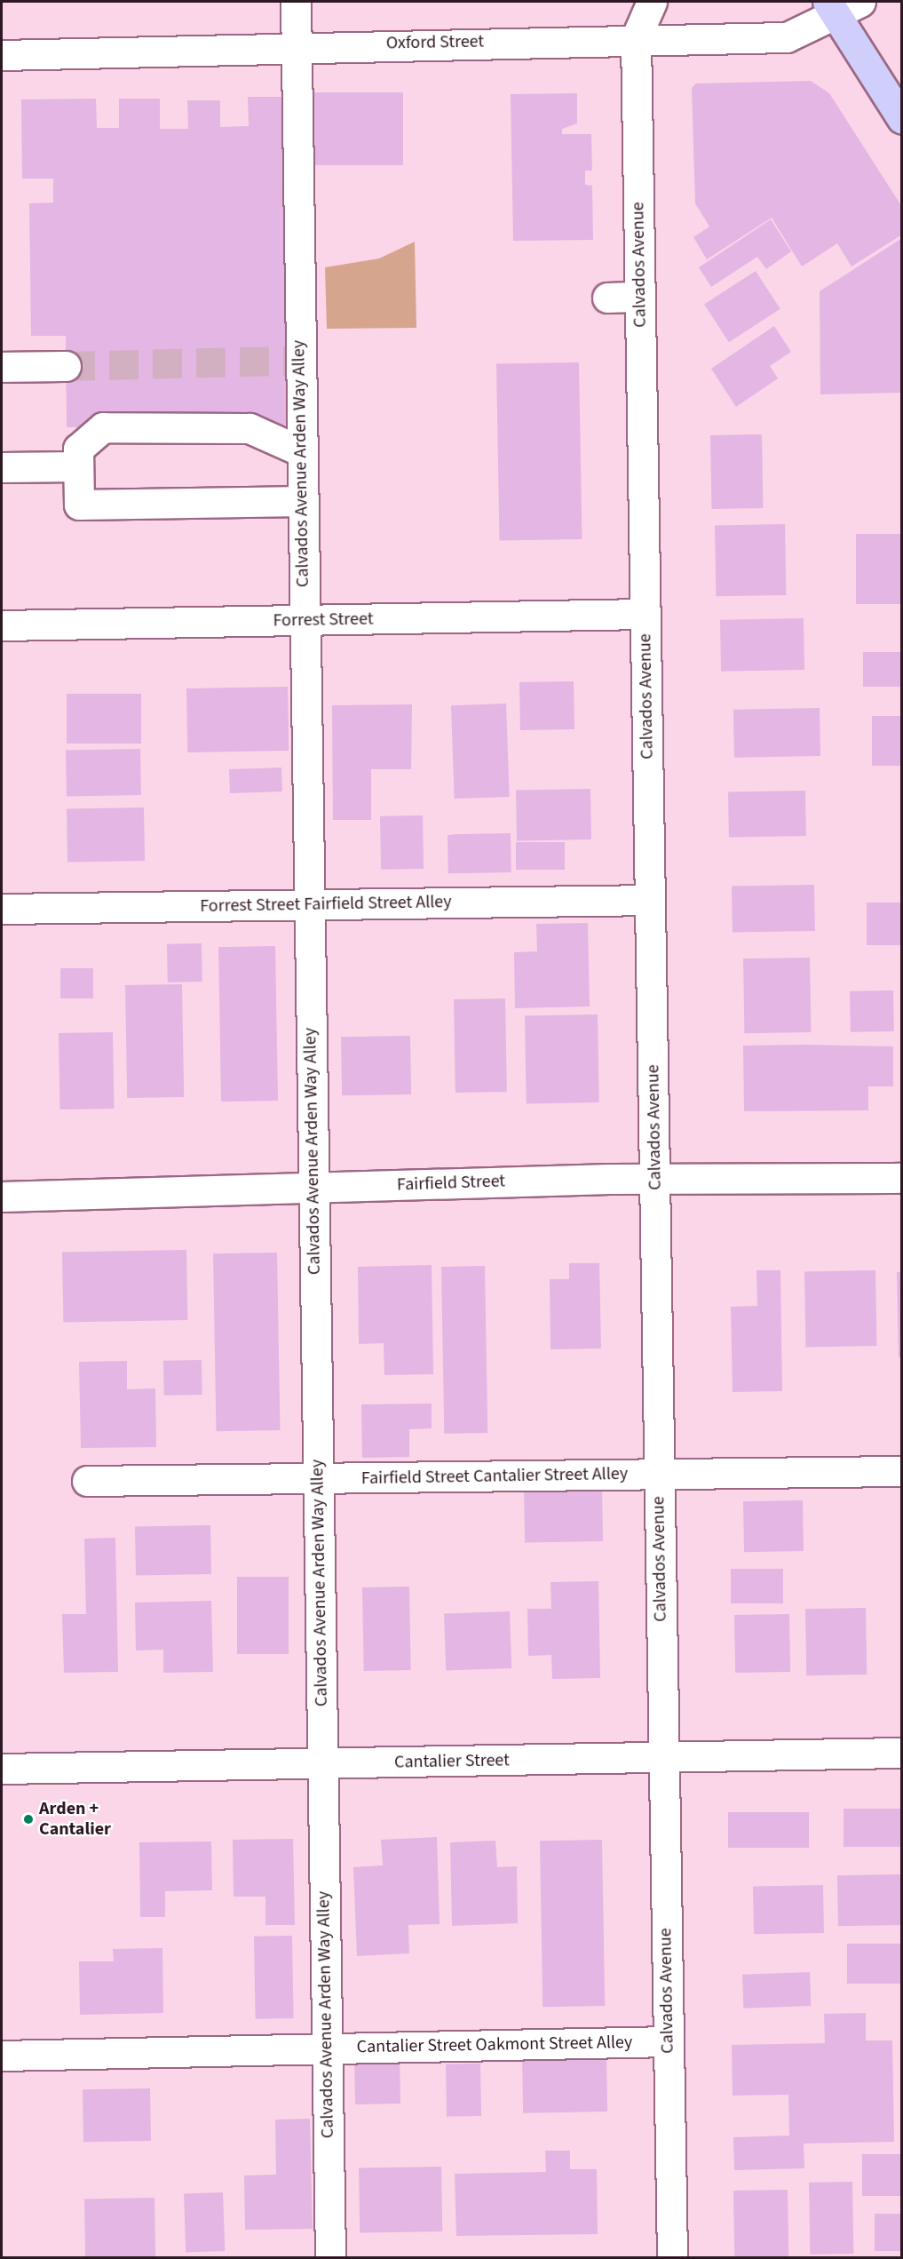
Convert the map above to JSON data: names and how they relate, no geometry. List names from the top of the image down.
{
  "streets": {
    "street": [
      "Oxford Street",
      "Calvados Avenue",
      "Calvados Avenue Arden Way Alley",
      "Forrest Street",
      "Forrest Street Fairfield Street Alley",
      "Fairfield Street",
      "Fairfield Street Cantalier Street Alley",
      "Cantalier Street",
      "Cantalier Street Oakmont Street Alley"
    ]
  },
  "crossings": [
    ["Oxford Street", "Calvados Avenue"],
    ["Oxford Street", "Calvados Avenue Arden Way Alley"],
    ["Calvados Avenue", "Forrest Street"],
    ["Calvados Avenue", "Forrest Street Fairfield Street Alley"],
    ["Calvados Avenue", "Fairfield Street"],
    ["Calvados Avenue", "Fairfield Street Cantalier Street Alley"],
    ["Calvados Avenue", "Cantalier Street"],
    ["Calvados Avenue", "Cantalier Street Oakmont Street Alley"],
    ["Calvados Avenue Arden Way Alley", "Forrest Street"],
    ["Calvados Avenue Arden Way Alley", "Forrest Street Fairfield Street Alley"],
    ["Calvados Avenue Arden Way Alley", "Fairfield Street"],
    ["Calvados Avenue Arden Way Alley", "Fairfield Street Cantalier Street Alley"],
    ["Calvados Avenue Arden Way Alley", "Cantalier Street"],
    ["Calvados Avenue Arden Way Alley", "Cantalier Street Oakmont Street Alley"]
  ],
  "places": ["Arden + Cantalier"]
}
